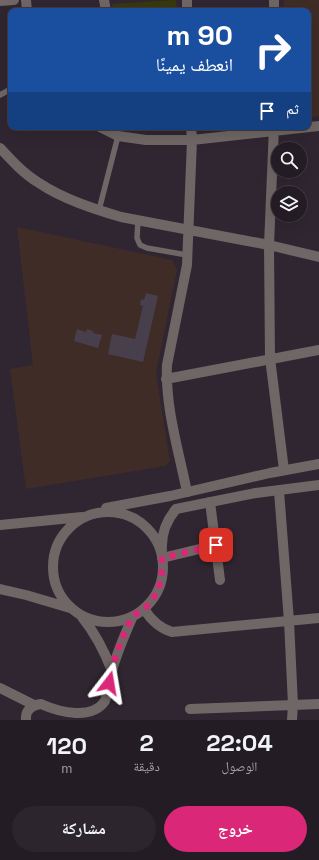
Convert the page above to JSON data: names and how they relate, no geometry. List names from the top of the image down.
{
  "page": {
    "turn": ["90 m", "انعطف يمينًا"],
    "then": "ثم",
    "eta": [
      "22:04",
      "الوصول",
      "2",
      "دقيقة",
      "120",
      "m"
    ],
    "buttons": ["خروج", "مشاركة"]
  }
}
